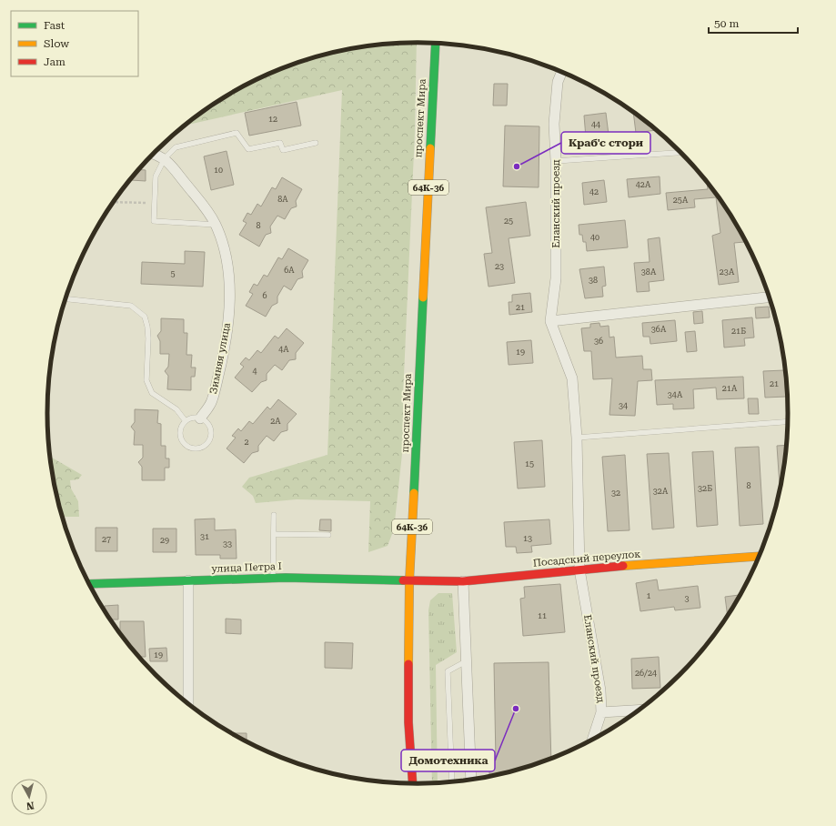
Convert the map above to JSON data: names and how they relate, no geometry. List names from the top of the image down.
{
  "streets": {
    "main road": [
      "проспект Мира",
      "64К-36",
      "Посадский переулок",
      "улица Петра I"
    ],
    "street": ["Еланский проезд", "Зимняя улица"]
  },
  "crossings": [
    ["проспект Мира", "Посадский переулок"],
    ["проспект Мира", "улица Петра I"],
    ["Еланский проезд", "Посадский переулок"],
    ["Посадский переулок", "улица Петра I"]
  ],
  "places": ["Краб'с стори", "Домотехника"],
  "house_numbers": [
    "12",
    "44",
    "10",
    "42А",
    "42",
    "8А",
    "25А",
    "25",
    "8",
    "40",
    "23",
    "6А",
    "38А",
    "23А",
    "5",
    "38",
    "6",
    "21",
    "36А",
    "21Б",
    "36",
    "4А",
    "19",
    "4",
    "21",
    "21А",
    "34А",
    "34",
    "2А",
    "2",
    "15",
    "8",
    "32Б",
    "32А",
    "32",
    "31",
    "13",
    "27",
    "29",
    "33",
    "1",
    "3",
    "11",
    "19",
    "26/24"
  ],
  "legend": ["Fast", "Slow", "Jam"],
  "scale_bar": "50 m",
  "north": "bottom"
}
